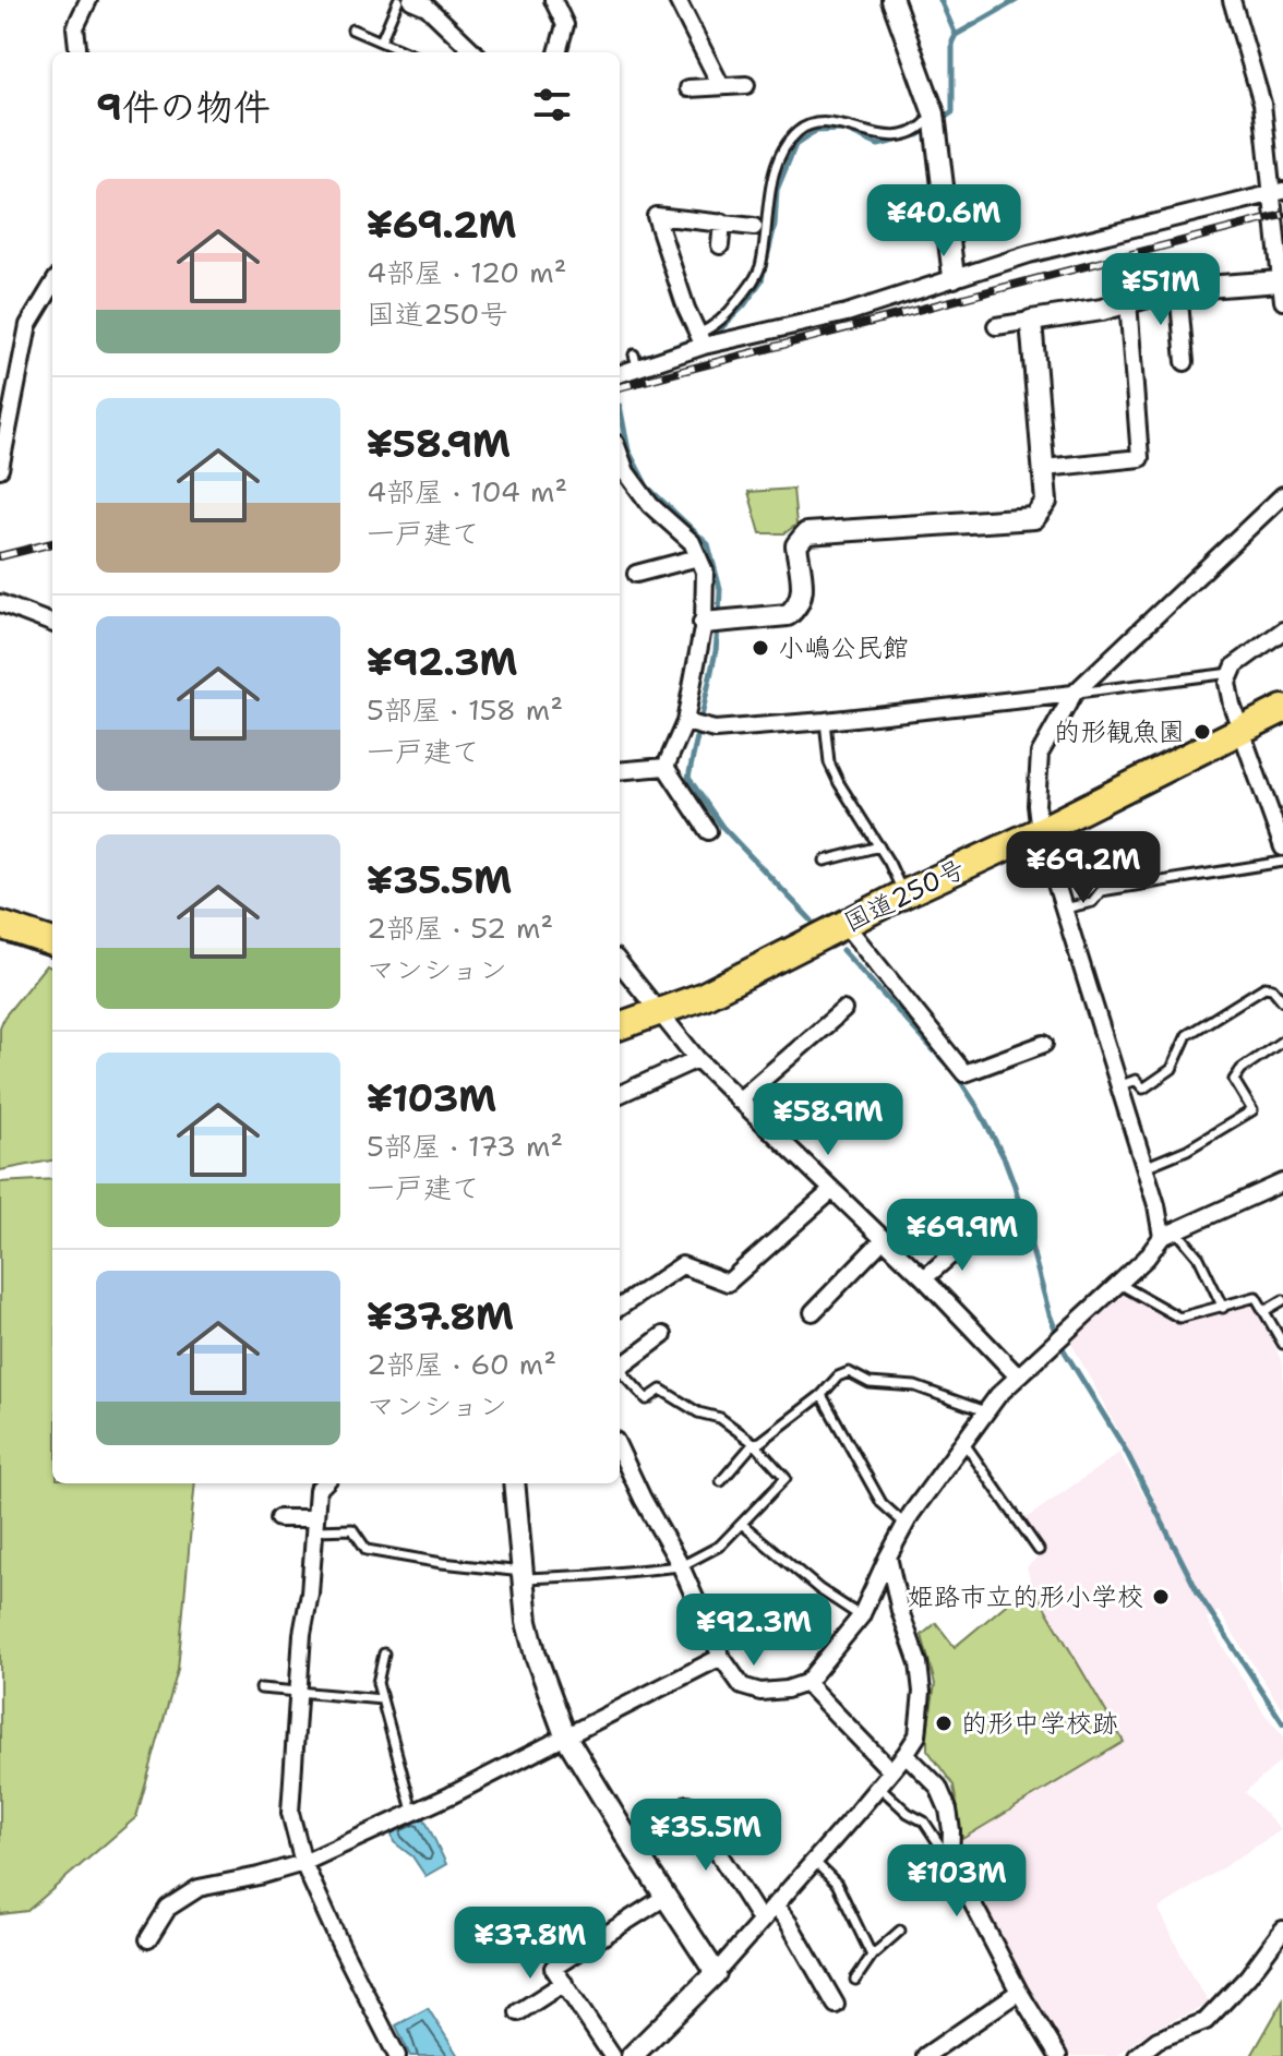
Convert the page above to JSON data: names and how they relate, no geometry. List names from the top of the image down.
{
  "streets": {
    "highway": ["国道250号"]
  },
  "places": [
    "小嶋公民館",
    "的形観魚園",
    "姫路市立的形小学校",
    "的形中学校跡"
  ],
  "page": {
    "heading": "9件の物件",
    "list": [
      {
        "name": "¥69.2M",
        "note": "4部屋 · 120 m² · 国道250号"
      },
      {
        "name": "¥58.9M",
        "note": "4部屋 · 104 m² · 一戸建て"
      },
      {
        "name": "¥92.3M",
        "note": "5部屋 · 158 m² · 一戸建て"
      },
      {
        "name": "¥35.5M",
        "note": "2部屋 · 52 m² · マンション"
      },
      {
        "name": "¥103M",
        "note": "5部屋 · 173 m² · 一戸建て"
      },
      {
        "name": "¥37.8M",
        "note": "2部屋 · 60 m² · マンション"
      }
    ],
    "price": [
      "¥40.6M",
      "¥51M",
      "¥69.2M",
      "¥58.9M",
      "¥69.9M",
      "¥92.3M",
      "¥35.5M",
      "¥103M",
      "¥37.8M"
    ]
  }
}
